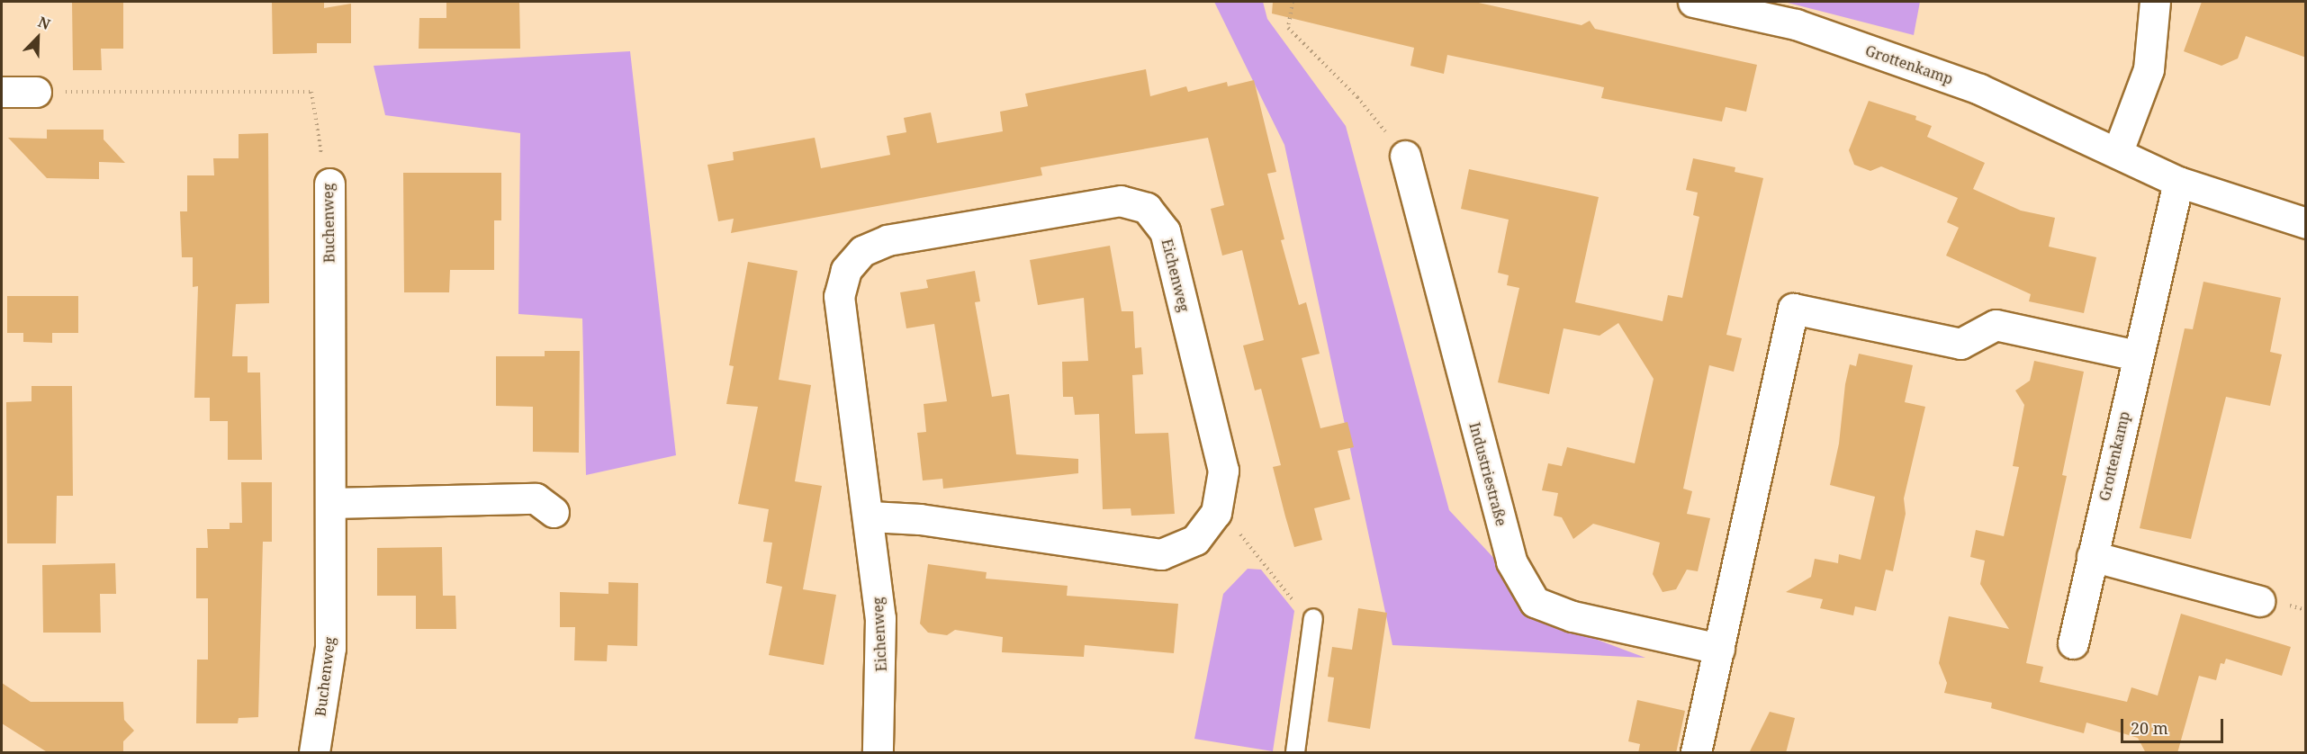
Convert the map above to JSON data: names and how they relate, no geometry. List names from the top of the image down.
{
  "streets": {
    "street": [
      "Grottenkamp",
      "Buchenweg",
      "Eichenweg",
      "Industriestraße"
    ]
  },
  "scale_bar": "20 m",
  "north": "top right"
}
